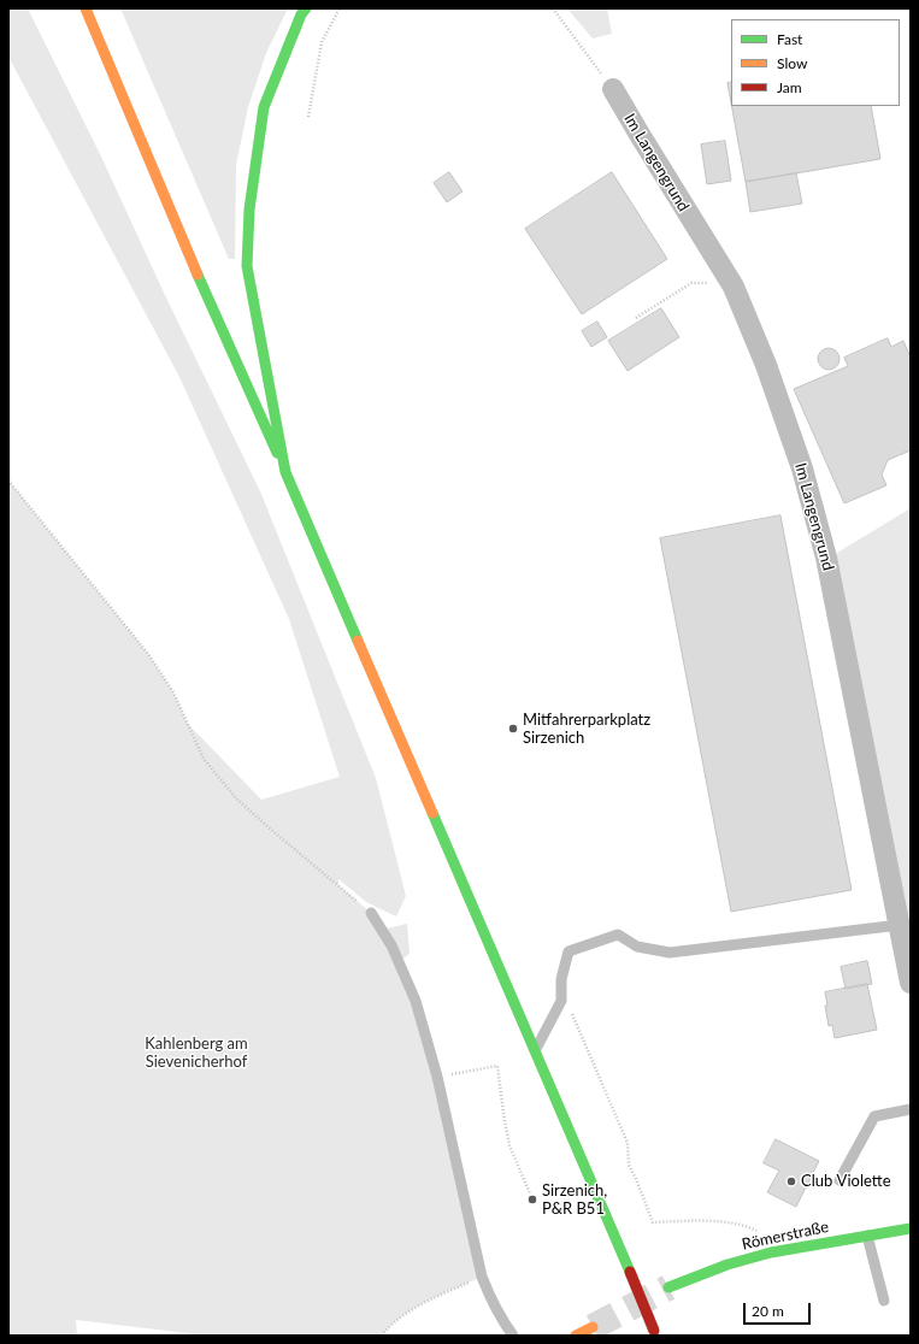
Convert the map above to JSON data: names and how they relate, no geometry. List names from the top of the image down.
{
  "streets": {
    "main road": ["Römerstraße"],
    "street": ["Im Langengrund"]
  },
  "parks": ["Kahlenberg am Sievenicherhof"],
  "places": ["Mitfahrerparkplatz Sirzenich", "Club Violette", "Sirzenich, P&R B51"],
  "legend": ["Fast", "Slow", "Jam"],
  "scale_bar": "20 m"
}
